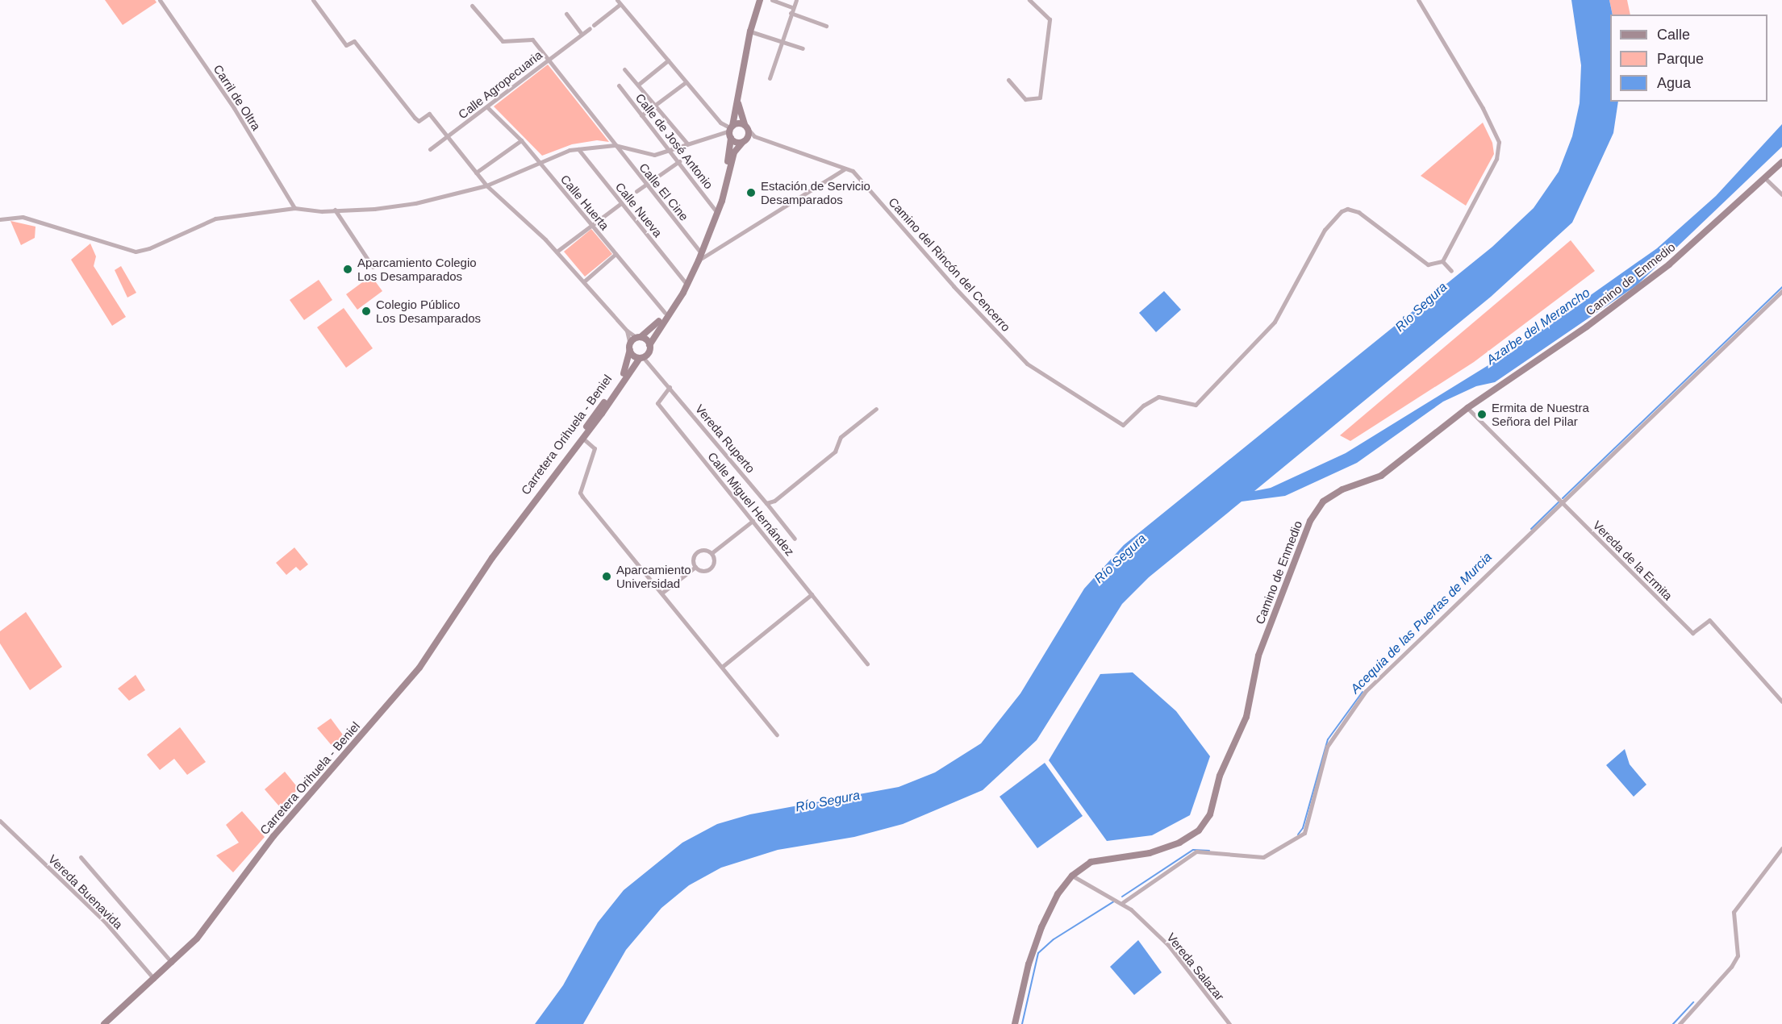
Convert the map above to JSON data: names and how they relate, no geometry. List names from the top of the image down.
{
  "streets": {
    "main road": ["Camino de Enmedio", "Carretera Orihuela - Beniel"],
    "street": [
      "Calle Agropecuaria",
      "Carril de Oltra",
      "Calle de José Antonio",
      "Calle El Cine",
      "Calle Huerta",
      "Calle Nueva",
      "Camino del Rincón del Cencerro",
      "Vereda Ruperto",
      "Calle Miguel Hernández",
      "Vereda de la Ermita",
      "Vereda Buenavida",
      "Vereda Salazar"
    ]
  },
  "crossings": [
    ["Calle Agropecuaria", "Calle El Cine"],
    ["Calle Agropecuaria", "Calle Huerta"],
    ["Camino de Enmedio", "Vereda de la Ermita"],
    ["Camino de Enmedio", "Vereda Salazar"],
    ["Carretera Orihuela - Beniel", "Vereda Buenavida"],
    ["Vereda Ruperto", "Calle Miguel Hernández"]
  ],
  "water": ["Río Segura", "Azarbe del Merancho", "Acequia de las Puertas de Murcia"],
  "places": [
    "Estación de Servicio Desamparados",
    "Aparcamiento Colegio Los Desamparados",
    "Colegio Público Los Desamparados",
    "Ermita de Nuestra Señora del Pilar",
    "Aparcamiento Universidad"
  ],
  "legend": ["Calle", "Parque", "Agua"]
}
